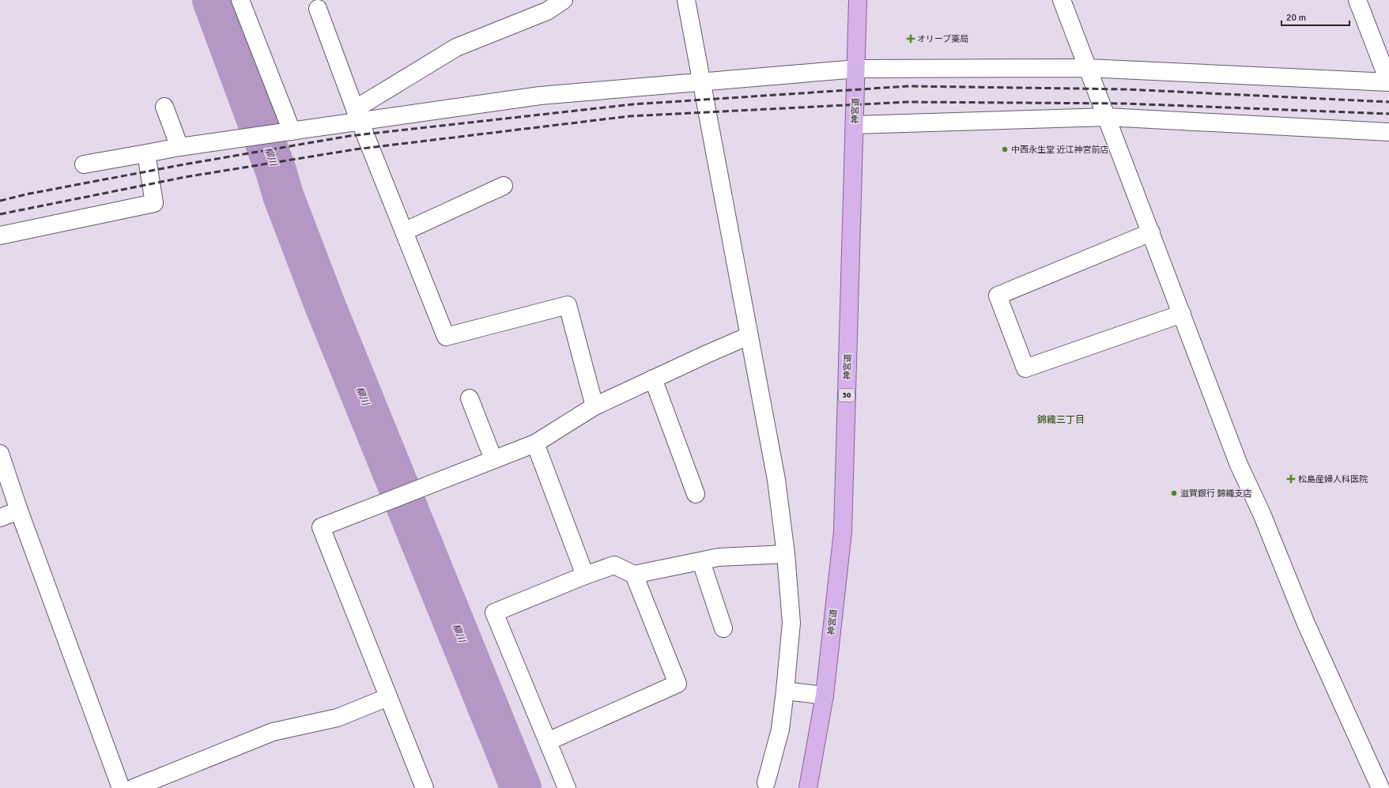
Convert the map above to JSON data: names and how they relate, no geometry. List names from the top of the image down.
{
  "streets": {
    "main road": ["神宮道", "30"]
  },
  "districts": ["錦織三丁目"],
  "water": ["柳川"],
  "places": {
    "health": ["オリーブ薬局", "松島産婦人科医院"],
    "other": ["中西永生堂 近江神宮前店", "滋賀銀行 錦織支店"]
  },
  "scale_bar": "20 m"
}
